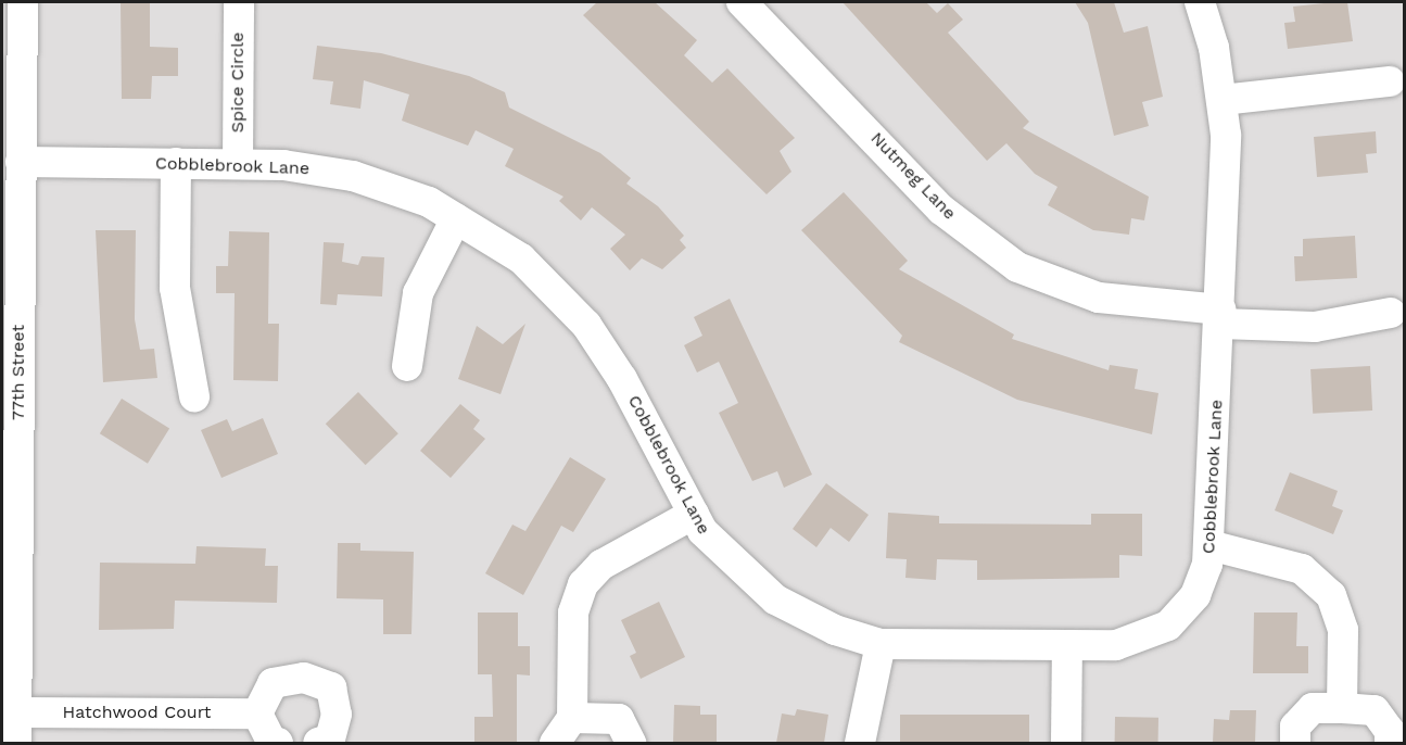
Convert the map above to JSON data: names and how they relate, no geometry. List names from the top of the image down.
{
  "streets": {
    "street": [
      "Spice Circle",
      "Cobblebrook Lane",
      "Nutmeg Lane",
      "77th Street",
      "Hatchwood Court"
    ]
  },
  "crossings": [
    ["Spice Circle", "Cobblebrook Lane"],
    ["Cobblebrook Lane", "Nutmeg Lane"],
    ["Cobblebrook Lane", "77th Street"],
    ["77th Street", "Hatchwood Court"]
  ]
}
